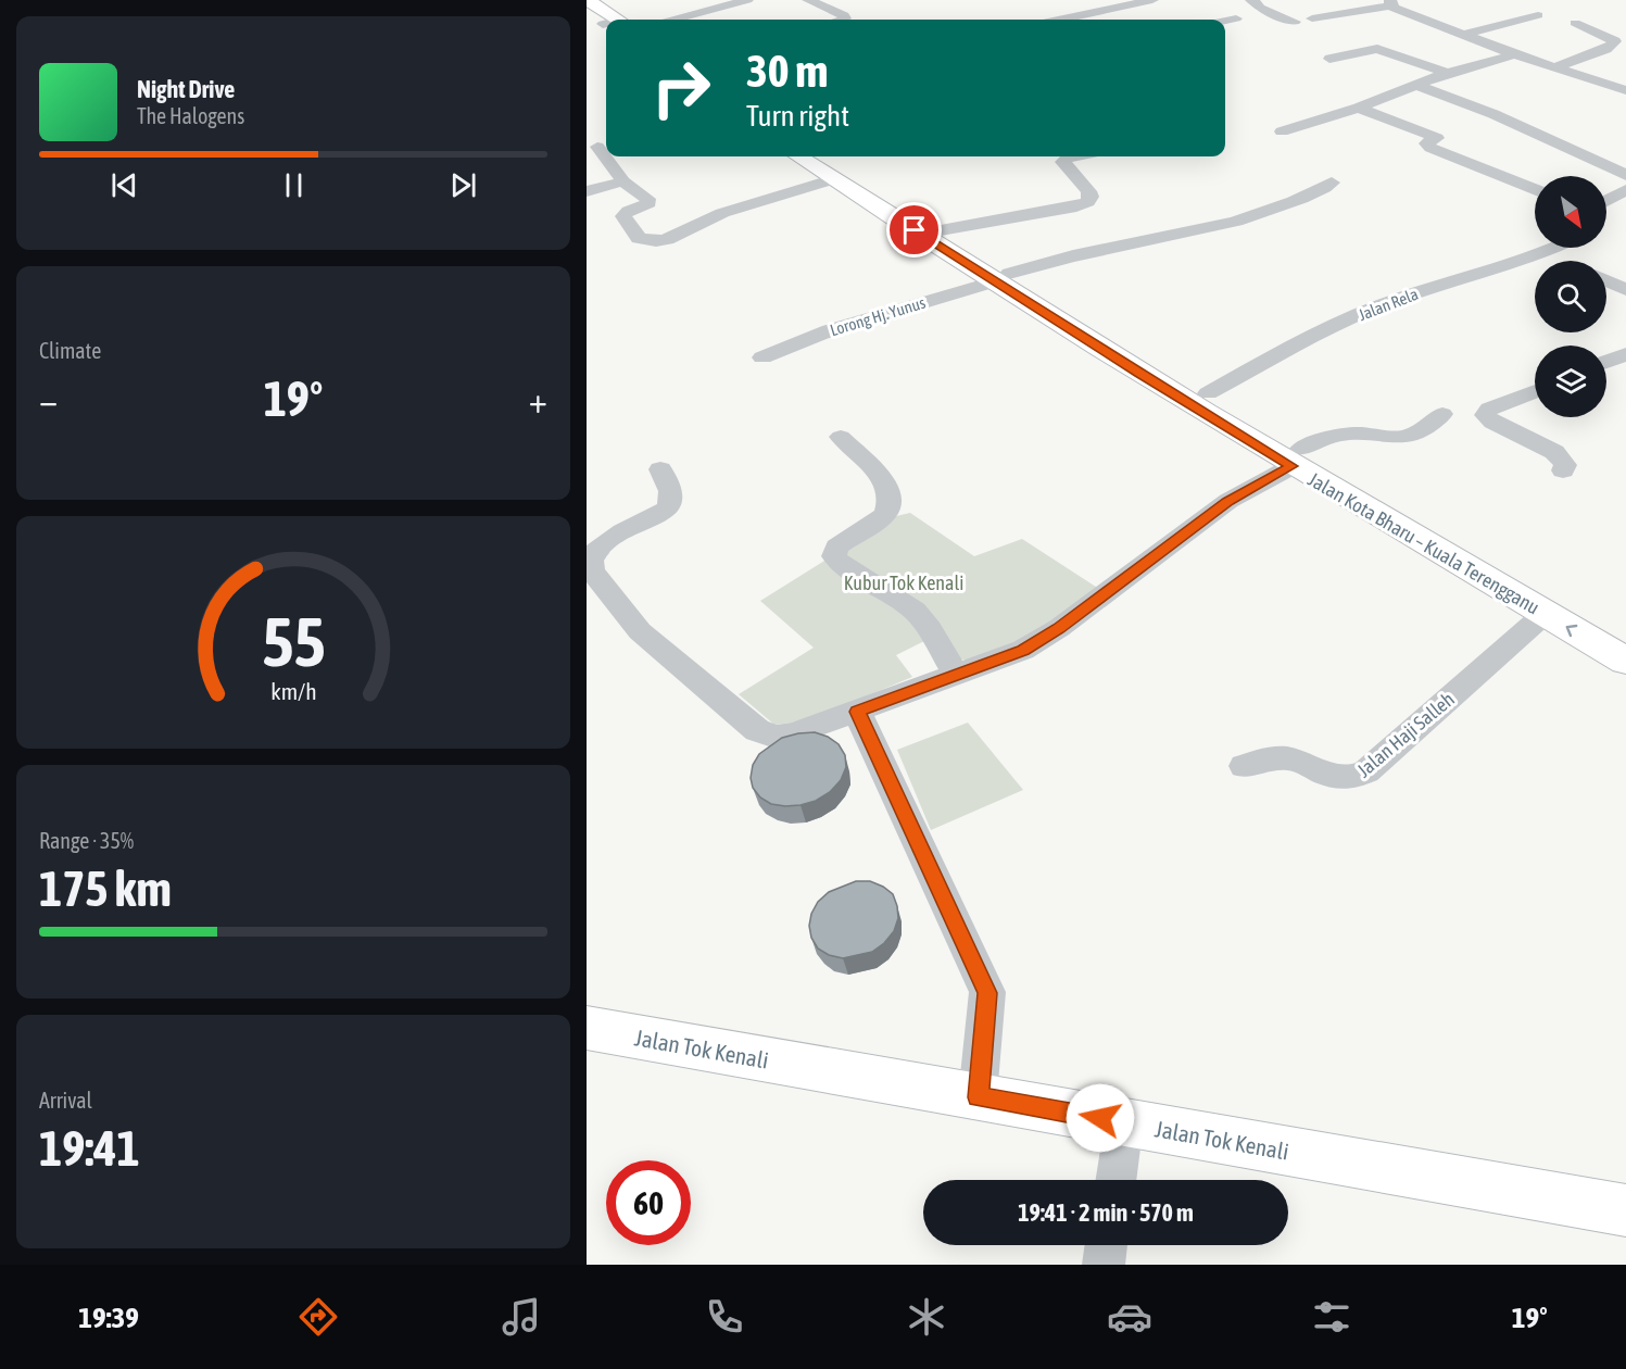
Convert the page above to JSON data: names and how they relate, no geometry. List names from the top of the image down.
{
  "streets": {
    "highway": ["Jalan Kota Bharu – Kuala Terengganu"],
    "main road": ["Jalan Tok Kenali"],
    "street": ["Jalan Rela", "Lorong Hj. Yunus", "Jalan Haji Salleh"]
  },
  "crossings": [
    ["Jalan Rela", "Jalan Kota Bharu – Kuala Terengganu"],
    ["Lorong Hj. Yunus", "Jalan Kota Bharu – Kuala Terengganu"],
    ["Jalan Kota Bharu – Kuala Terengganu", "Jalan Haji Salleh"]
  ],
  "parks": ["Kubur Tok Kenali"],
  "north": "bottom right",
  "page": {
    "turn": ["30 m", "Turn right"],
    "song": ["Night Drive", "The Halogens"],
    "tile": [
      "Climate",
      ["Range · 35%", "175 km"],
      ["Arrival", "19:41"]
    ],
    "heat": ["−", "19°", "+"],
    "limit": "60",
    "trip": "19:41 · 2 min · 570 m",
    "tabs": ["19:39", "19°"],
    "gauge": ["55", "km/h"]
  }
}
